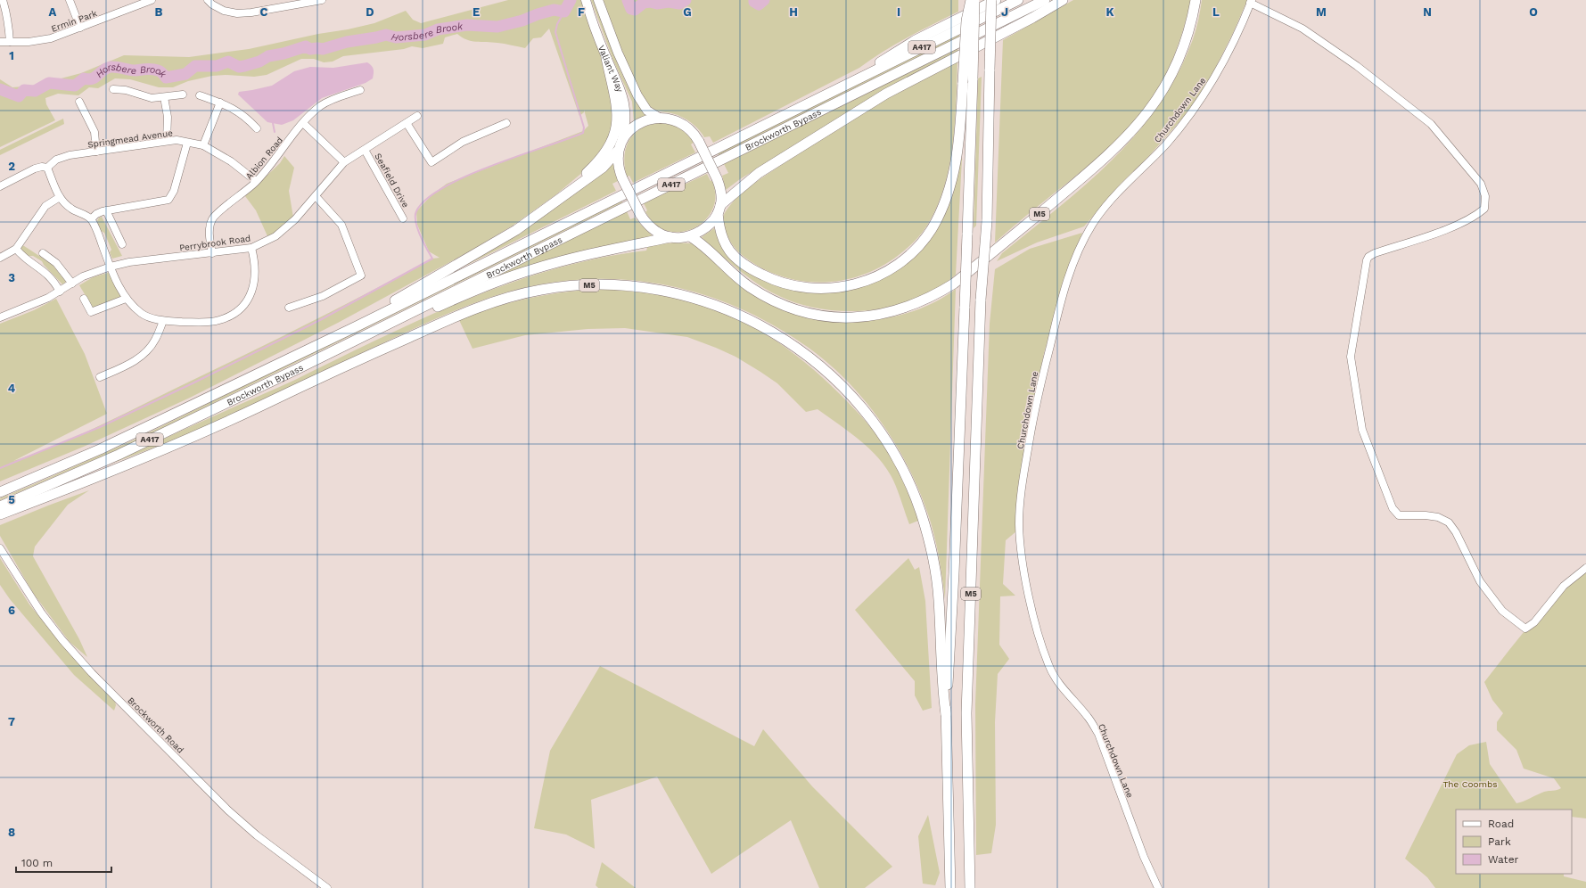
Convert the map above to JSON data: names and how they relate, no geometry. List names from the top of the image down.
{
  "streets": {
    "highway": ["A417", "Brockworth Bypass", "M5"],
    "main road": ["Valiant Way"],
    "street": [
      "Ermin Park",
      "Churchdown Lane",
      "Springmead Avenue",
      "Albion Road",
      "Seafield Drive",
      "Perrybrook Road",
      "Brockworth Road"
    ]
  },
  "crossings": [
    ["Valiant Way", "M5"],
    ["Brockworth Bypass", "M5"],
    ["Springmead Avenue", "Albion Road"],
    ["Albion Road", "Perrybrook Road"],
    ["Seafield Drive", "Perrybrook Road"]
  ],
  "water": ["Horsbere Brook"],
  "parks": ["The Coombs"],
  "legend": ["Road", "Park", "Water"],
  "scale_bar": "100 m",
  "grid": {
    "columns": [
      "A",
      "B",
      "C",
      "D",
      "E",
      "F",
      "G",
      "H",
      "I",
      "J",
      "K",
      "L",
      "M",
      "N",
      "O"
    ],
    "rows": [
      "1",
      "2",
      "3",
      "4",
      "5",
      "6",
      "7",
      "8"
    ]
  }
}
